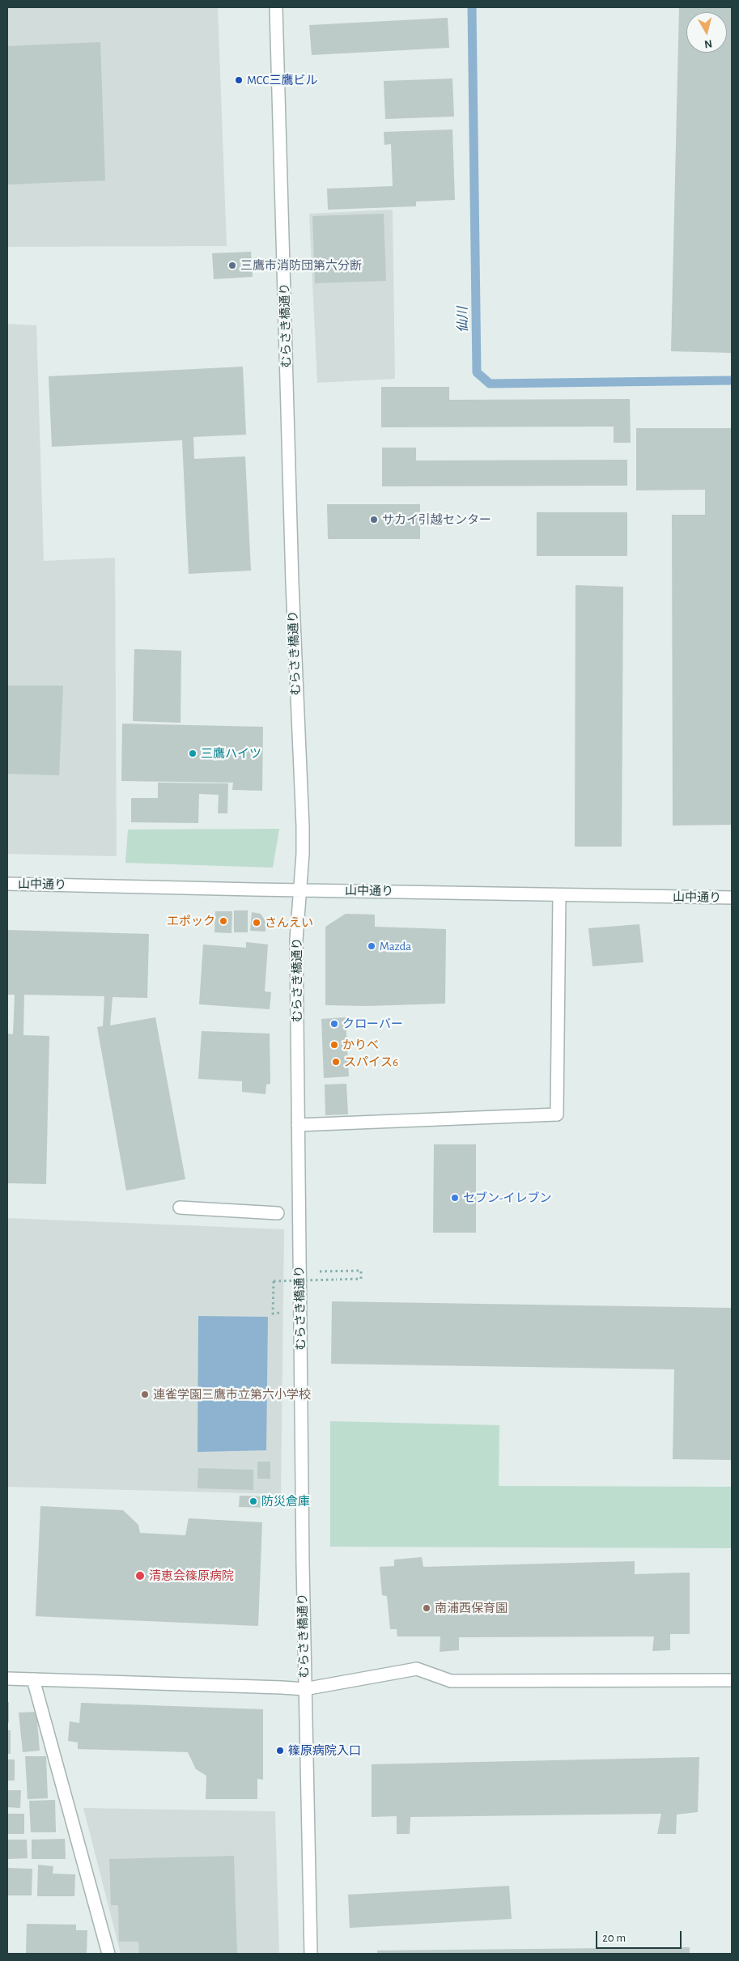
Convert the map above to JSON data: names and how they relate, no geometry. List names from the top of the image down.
{
  "streets": {
    "street": ["むらさき橋通り", "山中通り"]
  },
  "crossings": [
    ["むらさき橋通り", "山中通り"]
  ],
  "water": ["仙川"],
  "places": [
    "MCC三鷹ビル",
    "三鷹市消防団第六分断",
    "サカイ引越センター",
    "三鷹ハイツ",
    "エポック",
    "さんえい",
    "Mazda",
    "クローバー",
    "かりべ",
    "スパイス6",
    "セブン-イレブン",
    "連雀学園三鷹市立第六小学校",
    "防災倉庫",
    "清恵会篠原病院",
    "南浦西保育園",
    "篠原病院入口"
  ],
  "scale_bar": "20 m",
  "north": "bottom"
}
